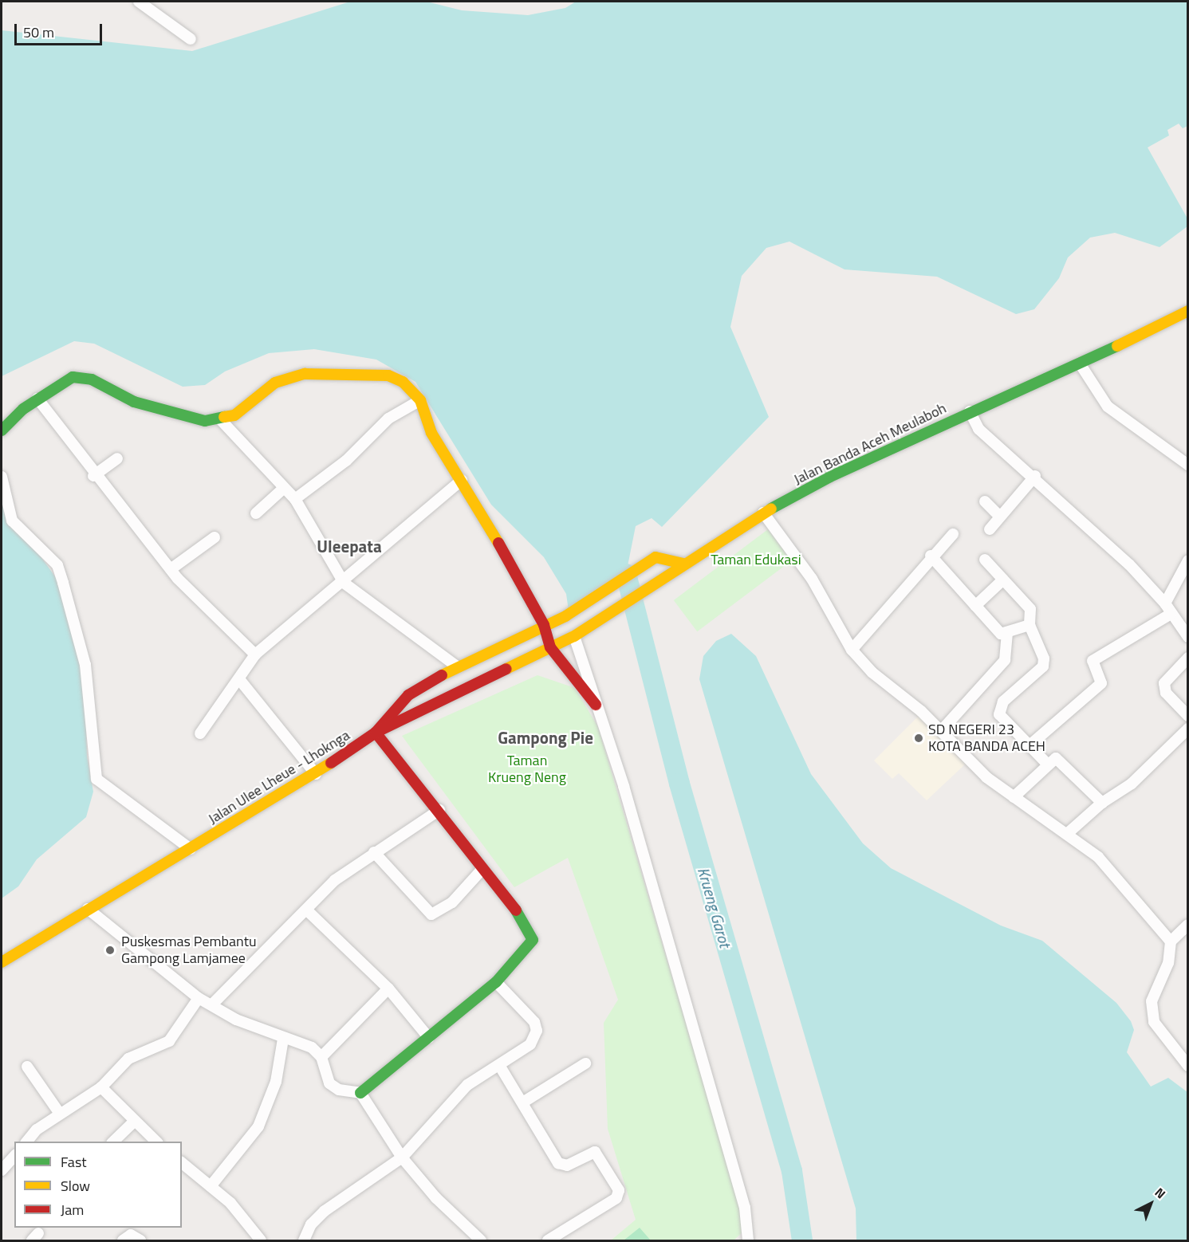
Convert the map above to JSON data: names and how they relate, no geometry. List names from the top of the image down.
{
  "streets": {
    "main road": ["Jalan Banda Aceh Meulaboh", "Jalan Ulee Lheue - Lhoknga"]
  },
  "crossings": [
    ["Jalan Banda Aceh Meulaboh", "Jalan Ulee Lheue - Lhoknga"]
  ],
  "districts": ["Uleepata", "Gampong Pie"],
  "water": ["Krueng Garot"],
  "parks": ["Taman Edukasi", "Taman Krueng Neng"],
  "places": ["SD NEGERI 23 KOTA BANDA ACEH", "Puskesmas Pembantu Gampong Lamjamee"],
  "legend": ["Fast", "Slow", "Jam"],
  "scale_bar": "50 m",
  "north": "top right"
}
